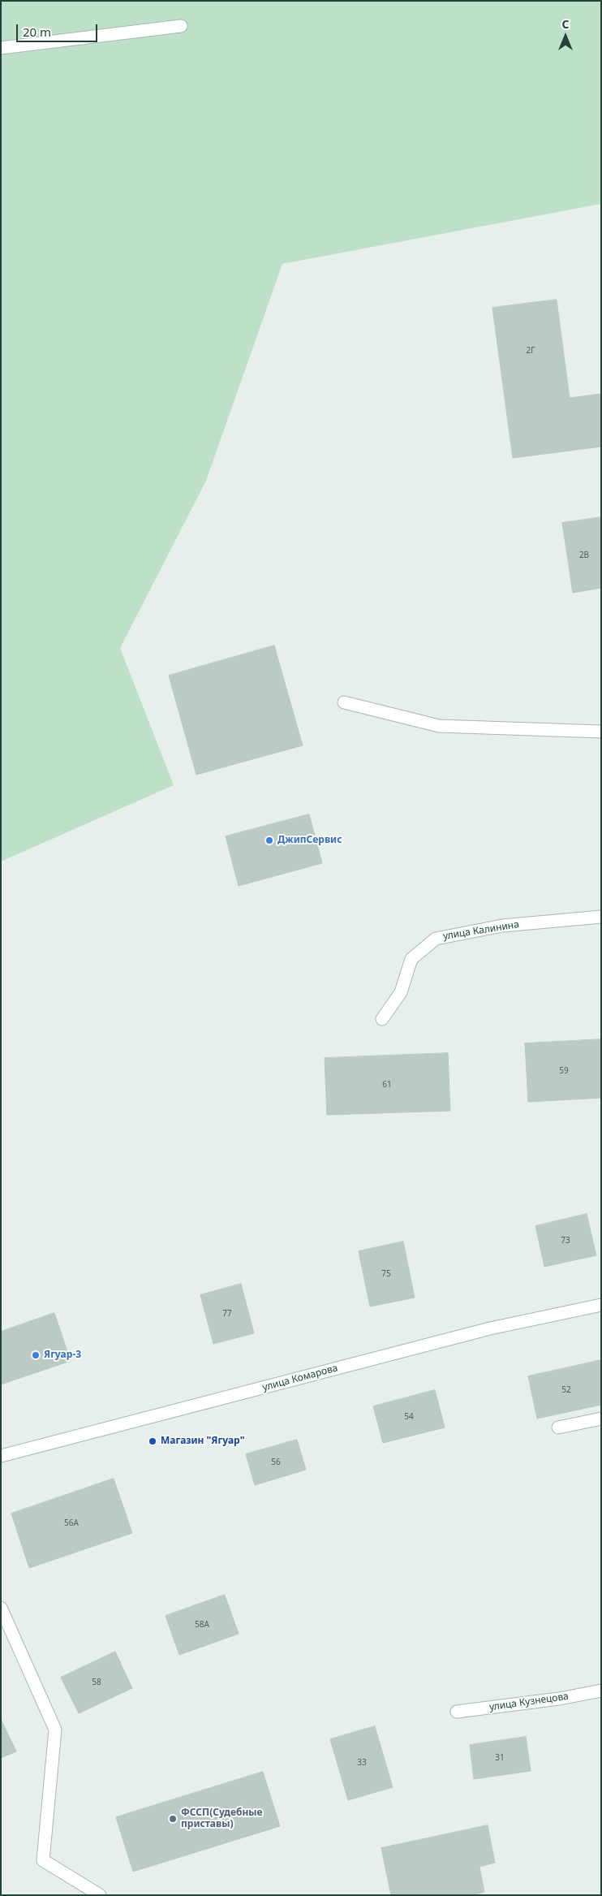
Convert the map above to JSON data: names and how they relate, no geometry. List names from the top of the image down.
{
  "streets": {
    "street": ["улица Калинина", "улица Комарова", "улица Кузнецова"]
  },
  "places": [
    "ДжипСервис",
    "Ягуар-3",
    "Магазин \"Ягуар\"",
    "ФССП(Судебные приставы)"
  ],
  "house_numbers": [
    "2Г",
    "2В",
    "59",
    "61",
    "73",
    "75",
    "77",
    "52",
    "54",
    "56",
    "56А",
    "58А",
    "58",
    "31",
    "33"
  ],
  "scale_bar": "20 m",
  "north": "top"
}
